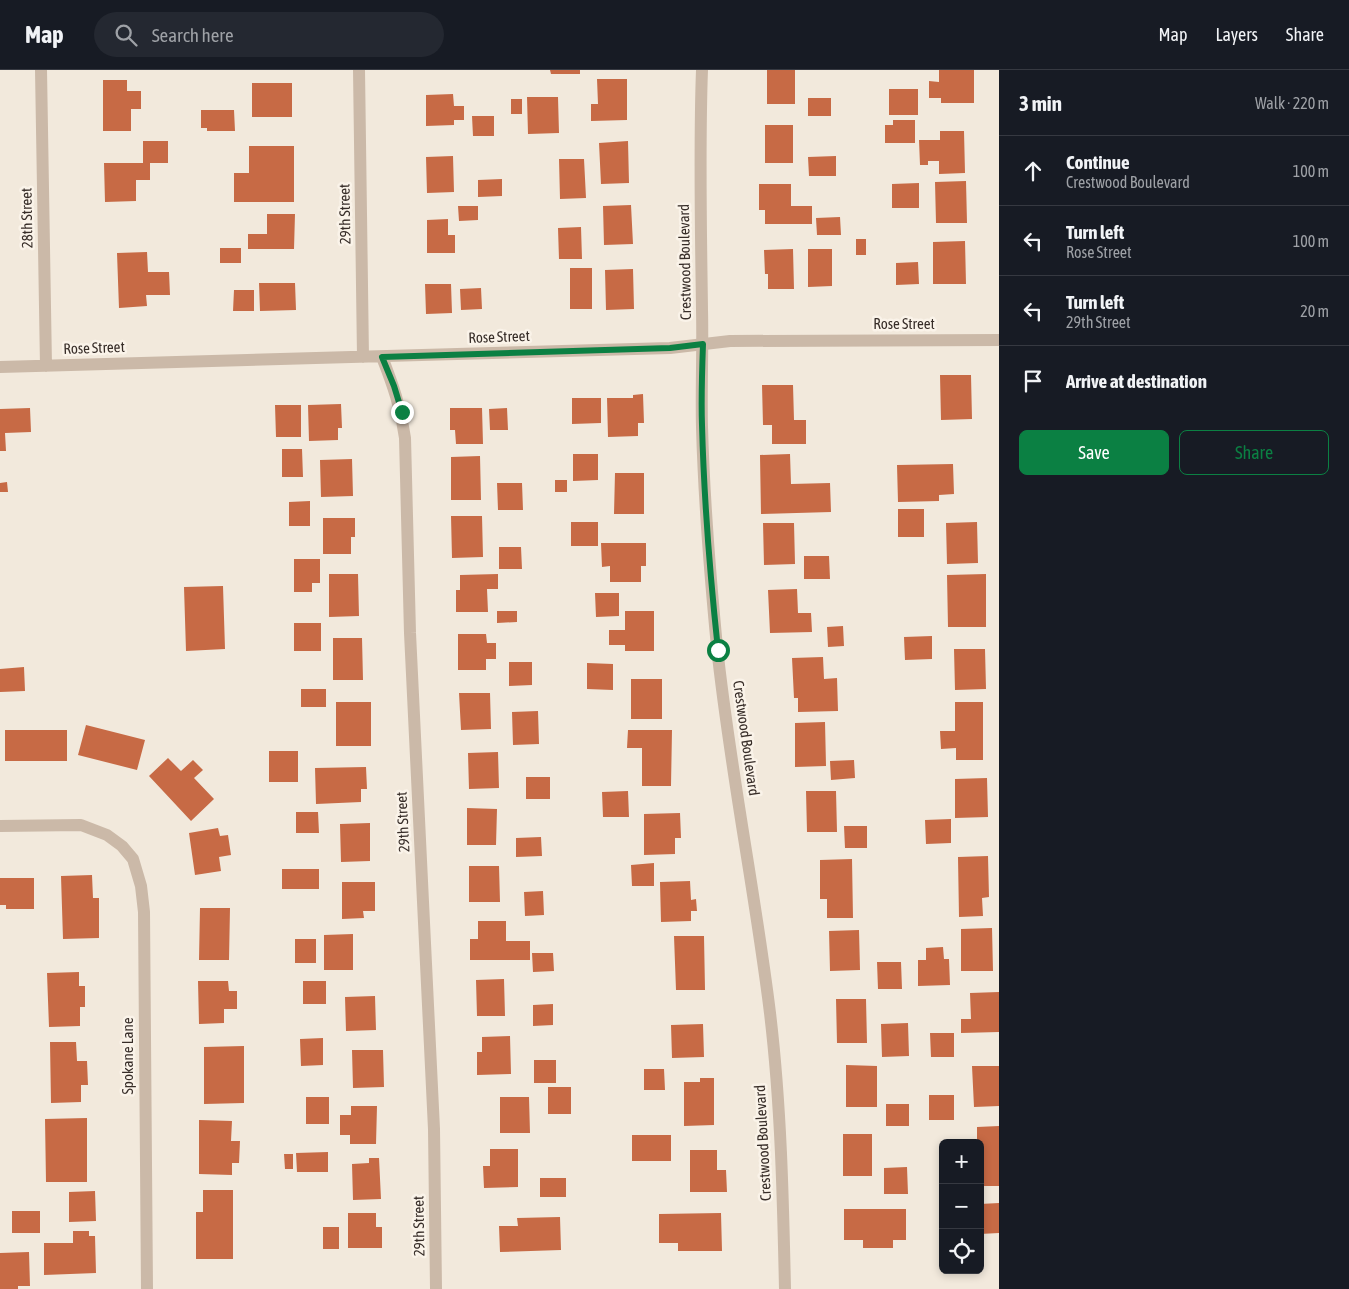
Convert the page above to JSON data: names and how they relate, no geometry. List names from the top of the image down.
{
  "streets": {
    "street": [
      "29th Street",
      "28th Street",
      "Crestwood Boulevard",
      "Rose Street",
      "Spokane Lane"
    ]
  },
  "crossings": [
    ["29th Street", "Rose Street"],
    ["28th Street", "Rose Street"],
    ["Crestwood Boulevard", "Rose Street"]
  ],
  "page": {
    "header": "Map",
    "search": "Search here",
    "nav": ["Map", "Layers", "Share"],
    "heading": ["3 min", "Walk · 220 m"],
    "list": [
      ["Continue", "Crestwood Boulevard", "100 m"],
      ["Turn left", "Rose Street", "100 m"],
      ["Turn left", "29th Street", "20 m"],
      "Arrive at destination"
    ],
    "buttons": ["Save", "Share"],
    "map_buttons": ["+", "−"]
  }
}
